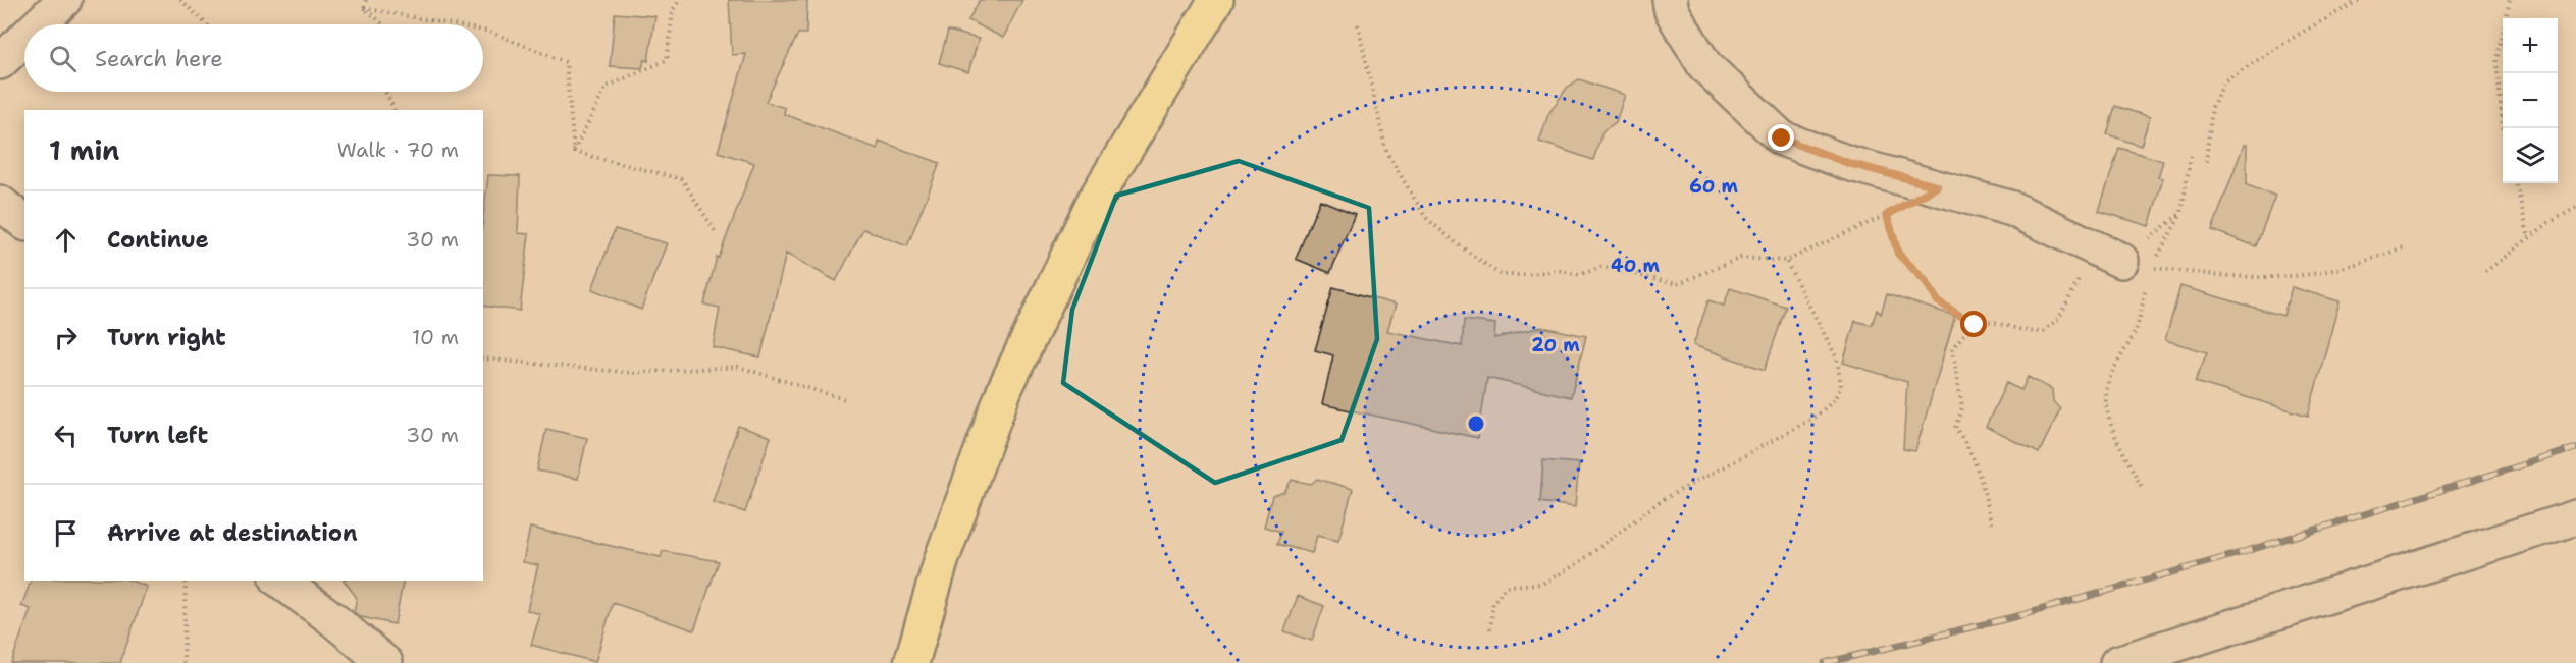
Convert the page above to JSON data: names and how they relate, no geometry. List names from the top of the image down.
{
  "page": {
    "map_buttons": ["+", "−"],
    "search": "Search here",
    "heading": ["1 min", "Walk · 70 m"],
    "list": [
      ["Continue", "30 m"],
      ["Turn right", "10 m"],
      ["Turn left", "30 m"],
      "Arrive at destination"
    ]
  },
  "rings": ["60 m", "40 m", "20 m"]
}
